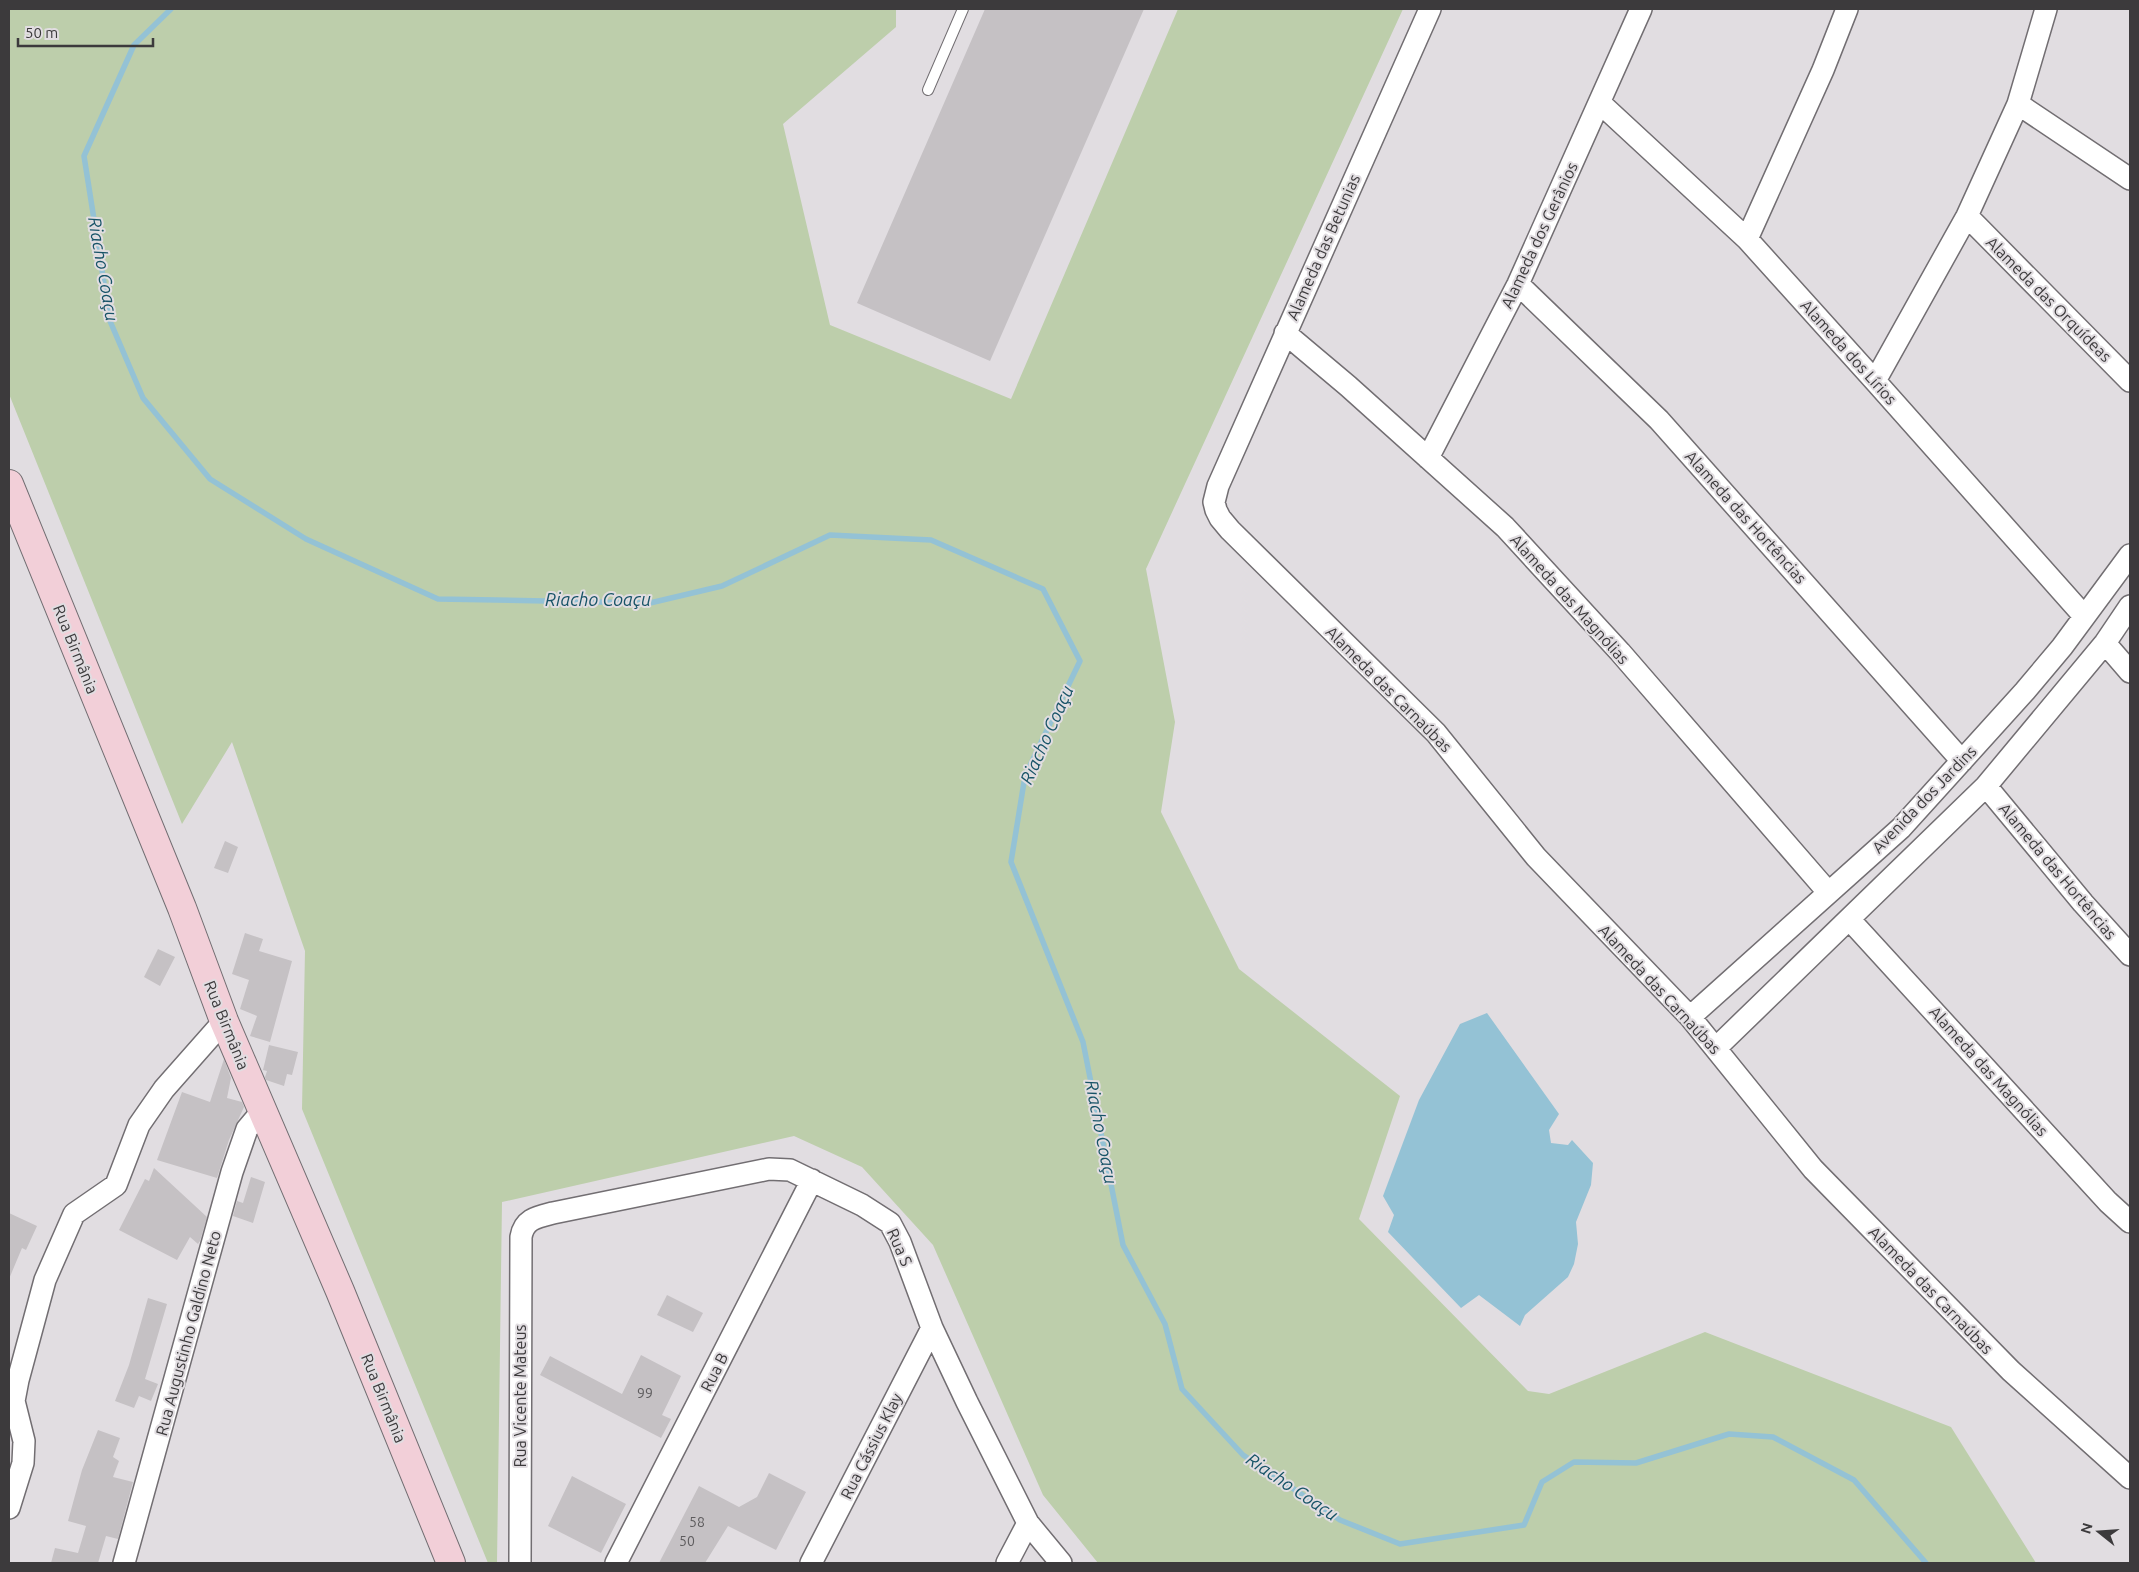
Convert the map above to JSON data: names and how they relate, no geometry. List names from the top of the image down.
{
  "streets": {
    "street": [
      "Alameda dos Gerânios",
      "Alameda das Betunias",
      "Alameda das Orquídeas",
      "Alameda dos Lírios",
      "Alameda das Hortências",
      "Alameda das Magnólias",
      "Rua Birmânia",
      "Alameda das Carnaúbas",
      "Avenida dos Jardins",
      "Rua S",
      "Rua Augustinho Galdino Neto",
      "Rua B",
      "Rua Vicente Mateus",
      "Rua Cássius Klay"
    ]
  },
  "crossings": [
    ["Alameda dos Gerânios", "Alameda dos Lírios"],
    ["Alameda dos Gerânios", "Alameda das Hortências"],
    ["Alameda dos Gerânios", "Alameda das Magnólias"],
    ["Alameda das Betunias", "Alameda das Magnólias"],
    ["Alameda das Betunias", "Alameda das Carnaúbas"],
    ["Alameda dos Lírios", "Avenida dos Jardins"],
    ["Alameda das Hortências", "Avenida dos Jardins"],
    ["Alameda das Magnólias", "Avenida dos Jardins"],
    ["Rua Birmânia", "Rua Augustinho Galdino Neto"],
    ["Alameda das Carnaúbas", "Avenida dos Jardins"],
    ["Rua S", "Rua B"],
    ["Rua S", "Rua Vicente Mateus"],
    ["Rua S", "Rua Cássius Klay"]
  ],
  "water": ["Riacho Coaçu"],
  "house_numbers": ["99", "58", "50"],
  "scale_bar": "50 m",
  "north": "left"
}
